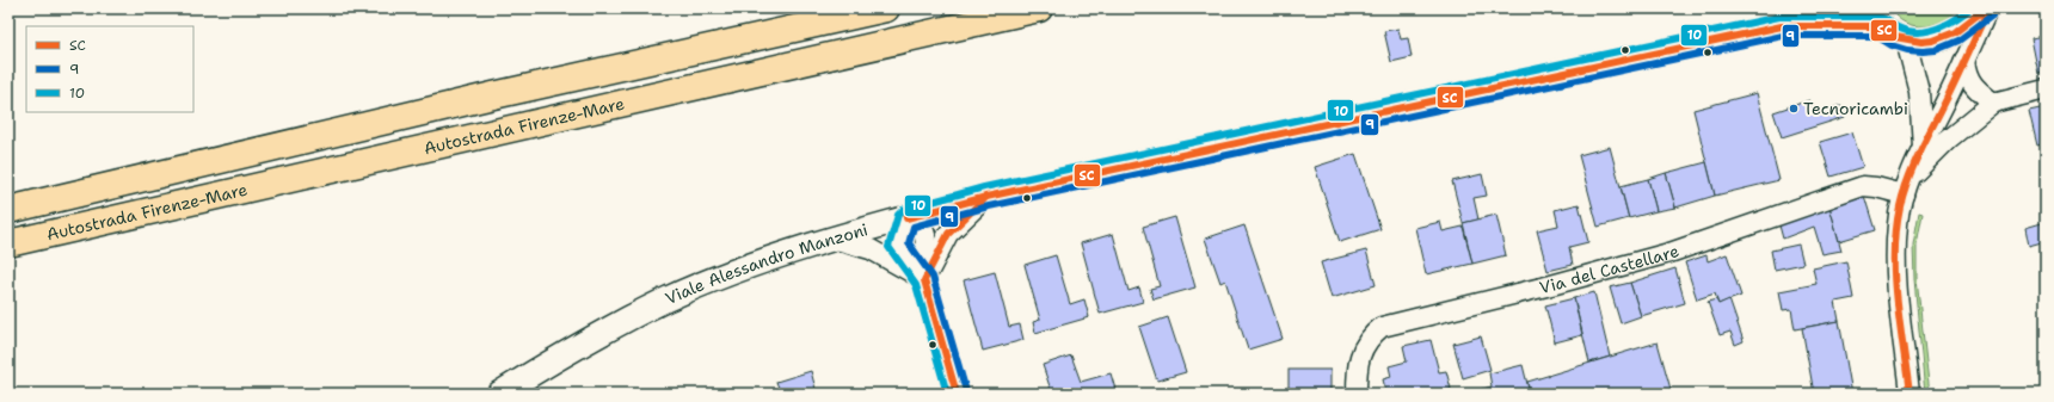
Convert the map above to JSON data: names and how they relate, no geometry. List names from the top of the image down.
{
  "streets": {
    "highway": ["Autostrada Firenze-Mare"],
    "street": ["Viale Alessandro Manzoni", "Via del Castellare"]
  },
  "places": ["Tecnoricambi"],
  "lines": ["transit line SC", "transit line 10", "transit line 9"],
  "legend": ["SC", "9", "10"]
}
